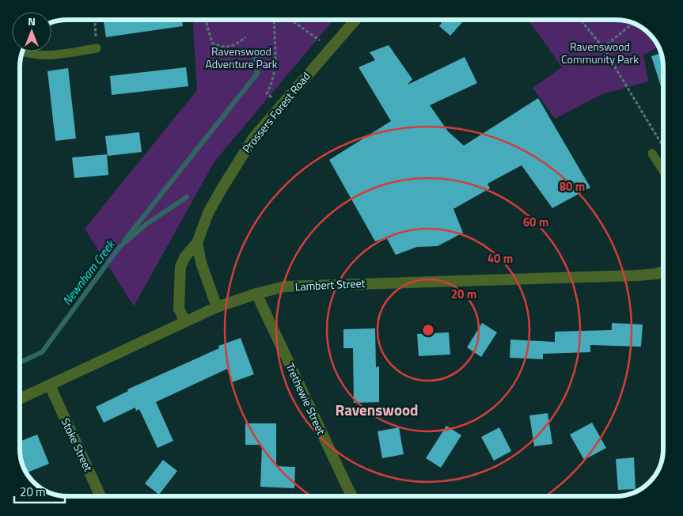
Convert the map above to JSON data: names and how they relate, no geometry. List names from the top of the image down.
{
  "streets": {
    "street": [
      "Prossers Forest Road",
      "Lambert Street",
      "Trethewie Street",
      "Stoke Street"
    ]
  },
  "crossings": [
    ["Prossers Forest Road", "Lambert Street"],
    ["Lambert Street", "Trethewie Street"],
    ["Lambert Street", "Stoke Street"]
  ],
  "districts": ["Ravenswood"],
  "water": ["Newnham Creek"],
  "parks": ["Ravenswood Community Park", "Ravenswood Adventure Park"],
  "scale_bar": "20 m",
  "north": "top",
  "rings": [
    "80 m",
    "60 m",
    "40 m",
    "20 m"
  ]
}
